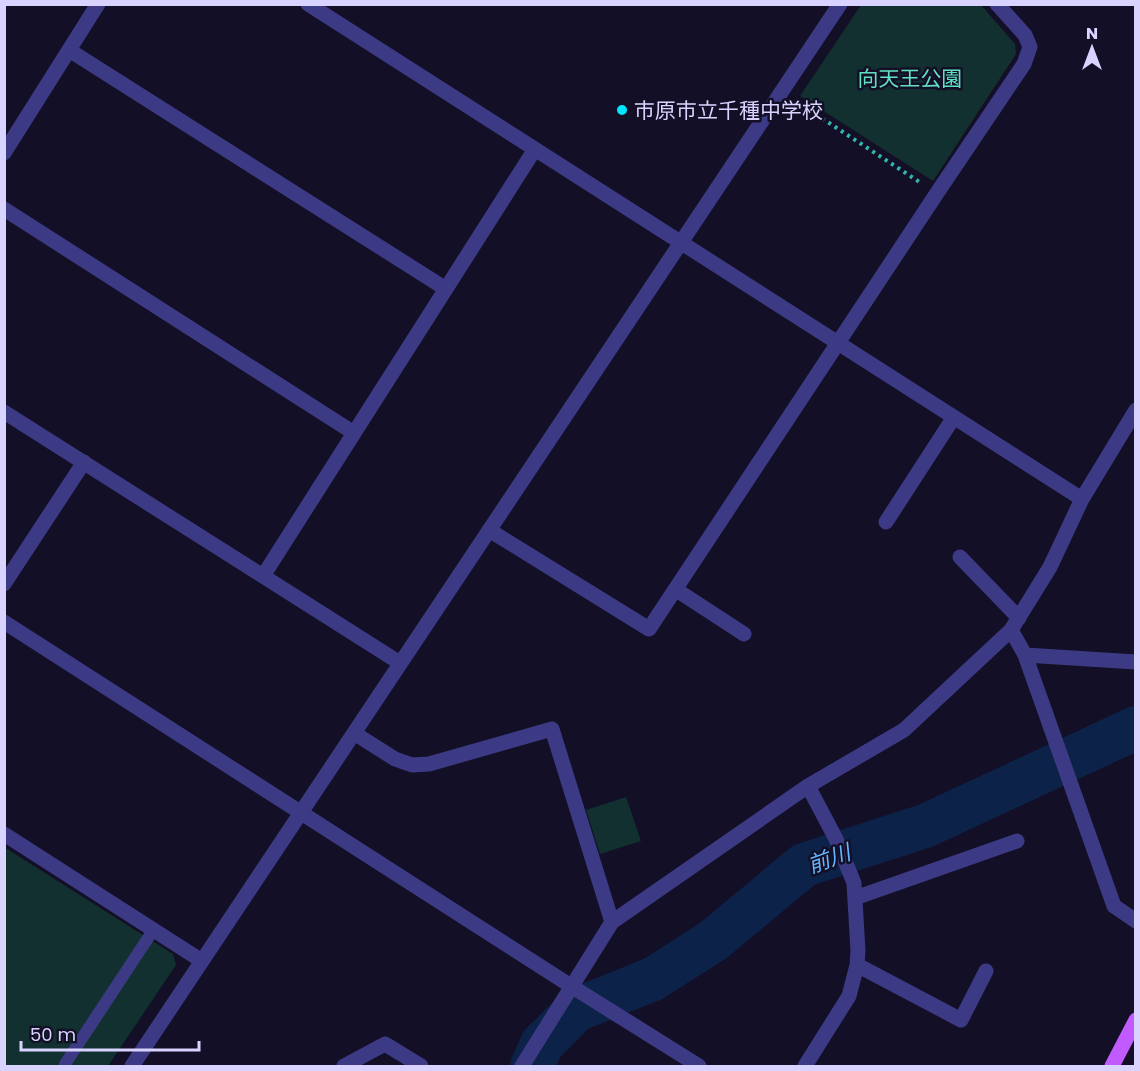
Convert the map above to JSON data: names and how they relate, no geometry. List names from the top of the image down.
{
  "water": ["前川"],
  "parks": ["向天王公園"],
  "places": ["市原市立千種中学校"],
  "scale_bar": "50 m",
  "north": "top"
}
